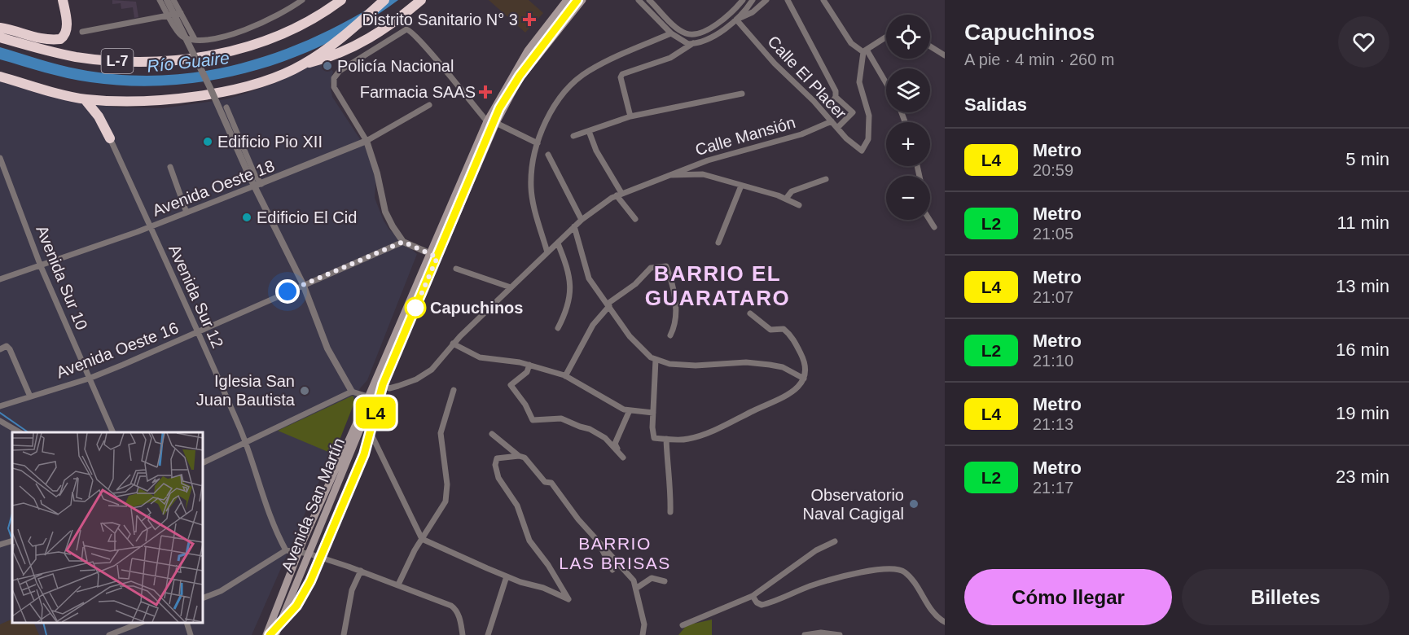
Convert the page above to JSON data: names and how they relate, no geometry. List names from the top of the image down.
{
  "streets": {
    "highway": ["L-7"],
    "main road": ["Avenida San Martín"],
    "street": [
      "Calle El Placer",
      "Calle Mansión",
      "Avenida Oeste 18",
      "Avenida Sur 10",
      "Avenida Sur 12",
      "Avenida Oeste 16"
    ]
  },
  "crossings": [
    ["Calle El Placer", "Calle Mansión"],
    ["Calle Mansión", "Avenida San Martín"],
    ["Avenida Oeste 18", "Avenida Sur 10"],
    ["Avenida Oeste 18", "Avenida Sur 12"],
    ["Avenida Sur 10", "Avenida Oeste 16"],
    ["Avenida Sur 12", "Avenida Oeste 16"]
  ],
  "districts": ["BARRIO EL GUARATARO", "BARRIO LAS BRISAS"],
  "water": ["Río Guaire"],
  "places": {
    "health": ["Distrito Sanitario N° 3", "Farmacia SAAS"],
    "other": [
      "Policía Nacional",
      "Edificio Pio XII",
      "Edificio El Cid",
      "Capuchinos",
      "Iglesia San Juan Bautista",
      "Observatorio Naval Cagigal"
    ]
  },
  "lines": ["metro line L4"],
  "page": {
    "on_map": "L4",
    "heading": [
      ["Capuchinos", "A pie · 4 min · 260 m"],
      "Salidas"
    ],
    "map_buttons": ["+", "−"],
    "list": [
      {
        "mark": "L4",
        "name": "Metro",
        "note": "20:59",
        "value": "5 min"
      },
      {
        "mark": "L2",
        "name": "Metro",
        "note": "21:05",
        "value": "11 min"
      },
      {
        "mark": "L4",
        "name": "Metro",
        "note": "21:07",
        "value": "13 min"
      },
      {
        "mark": "L2",
        "name": "Metro",
        "note": "21:10",
        "value": "16 min"
      },
      {
        "mark": "L4",
        "name": "Metro",
        "note": "21:13",
        "value": "19 min"
      },
      {
        "mark": "L2",
        "name": "Metro",
        "note": "21:17",
        "value": "23 min"
      }
    ],
    "buttons": ["Cómo llegar", "Billetes"]
  }
}
